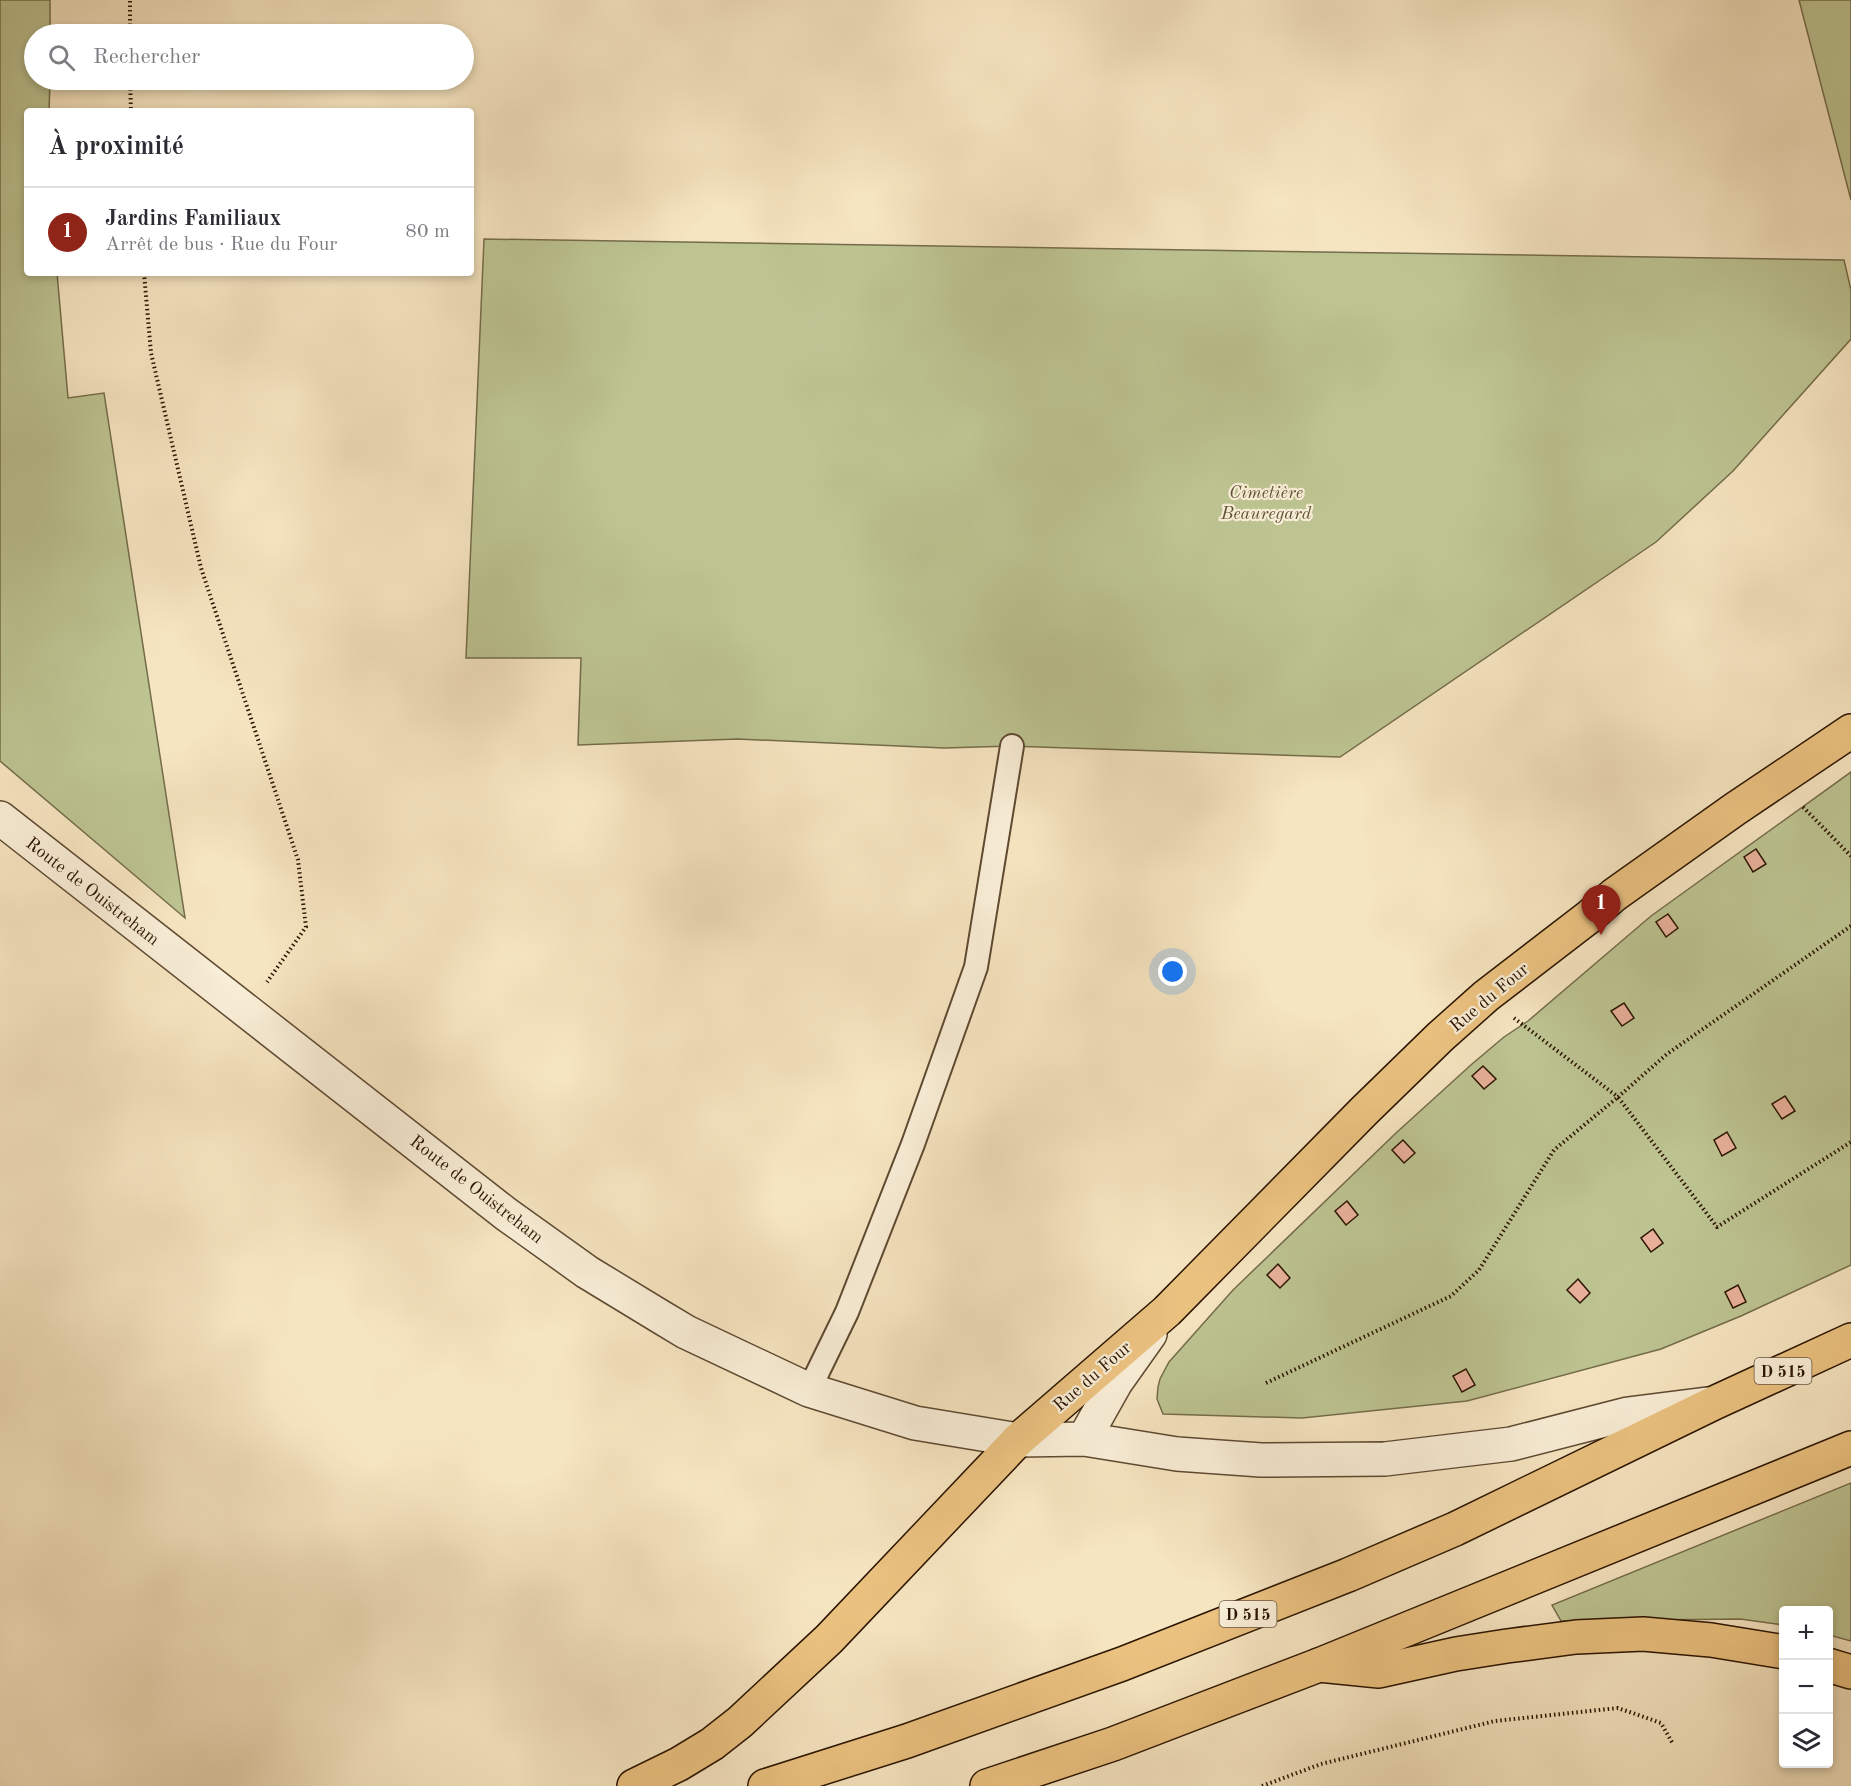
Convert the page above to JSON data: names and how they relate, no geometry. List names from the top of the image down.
{
  "streets": {
    "main road": ["Rue du Four", "D 515"],
    "street": ["Route de Ouistreham"]
  },
  "crossings": [
    ["Route de Ouistreham", "Rue du Four"],
    ["Route de Ouistreham", "D 515"]
  ],
  "parks": ["Cimetière Beauregard"],
  "page": {
    "search": "Rechercher",
    "heading": "À proximité",
    "list": [
      {
        "mark": "1",
        "name": "Jardins Familiaux",
        "note": "Arrêt de bus · Rue du Four",
        "value": "80 m"
      }
    ],
    "pins": "1",
    "map_buttons": ["+", "−"]
  }
}
